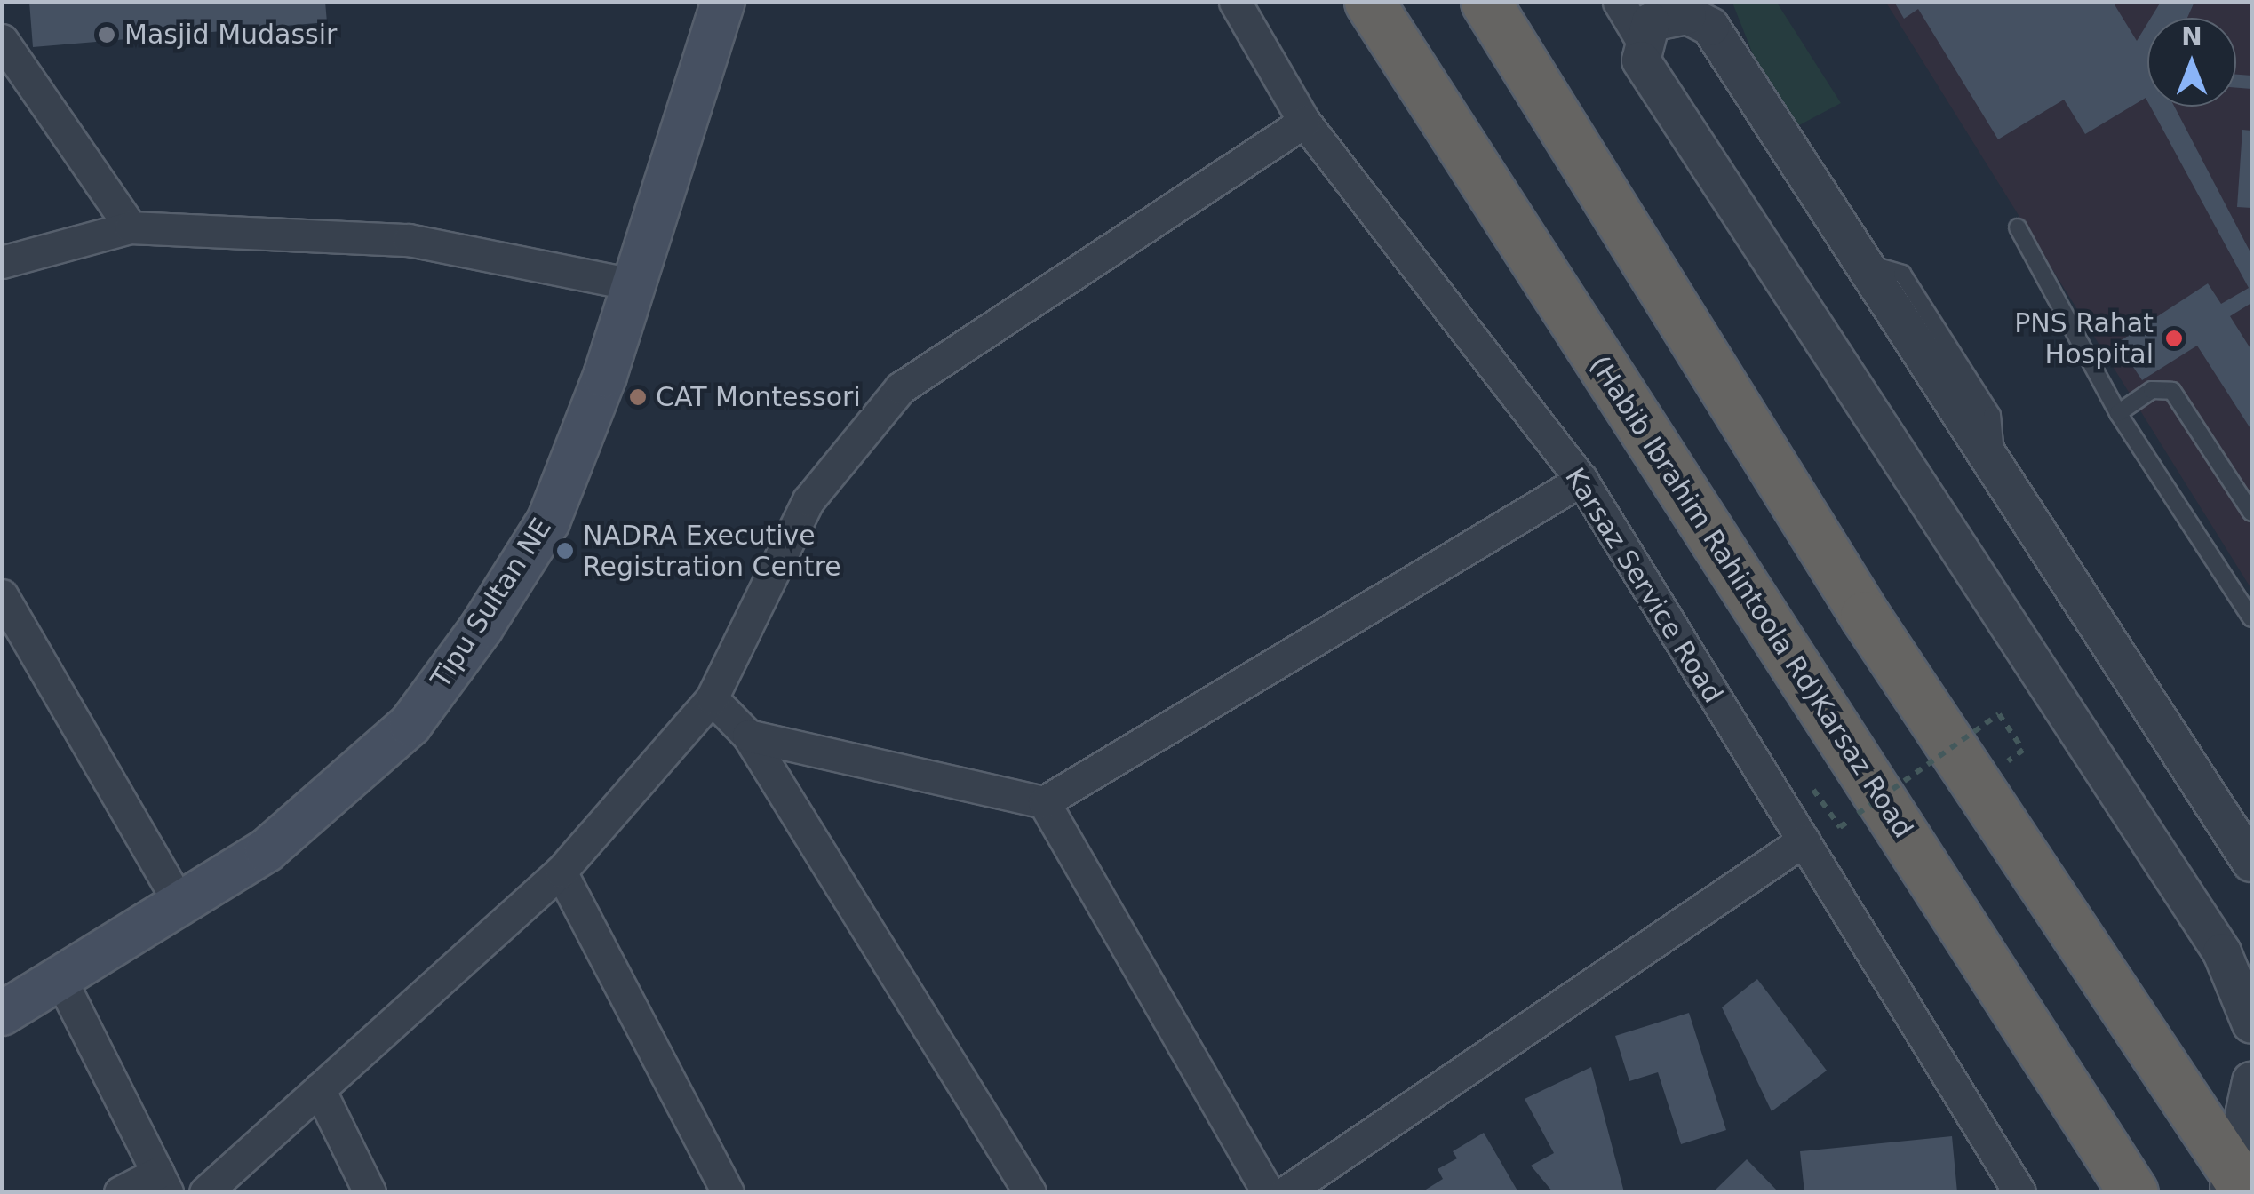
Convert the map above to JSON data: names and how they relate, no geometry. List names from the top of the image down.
{
  "streets": {
    "highway": ["(Habib Ibrahim Rahintoola Rd)Karsaz Road"],
    "main road": ["Tipu Sultan NE"],
    "street": ["Karsaz Service Road"]
  },
  "places": [
    "Masjid Mudassir",
    "PNS Rahat Hospital",
    "CAT Montessori",
    "NADRA Executive Registration Centre"
  ],
  "north": "top"
}
